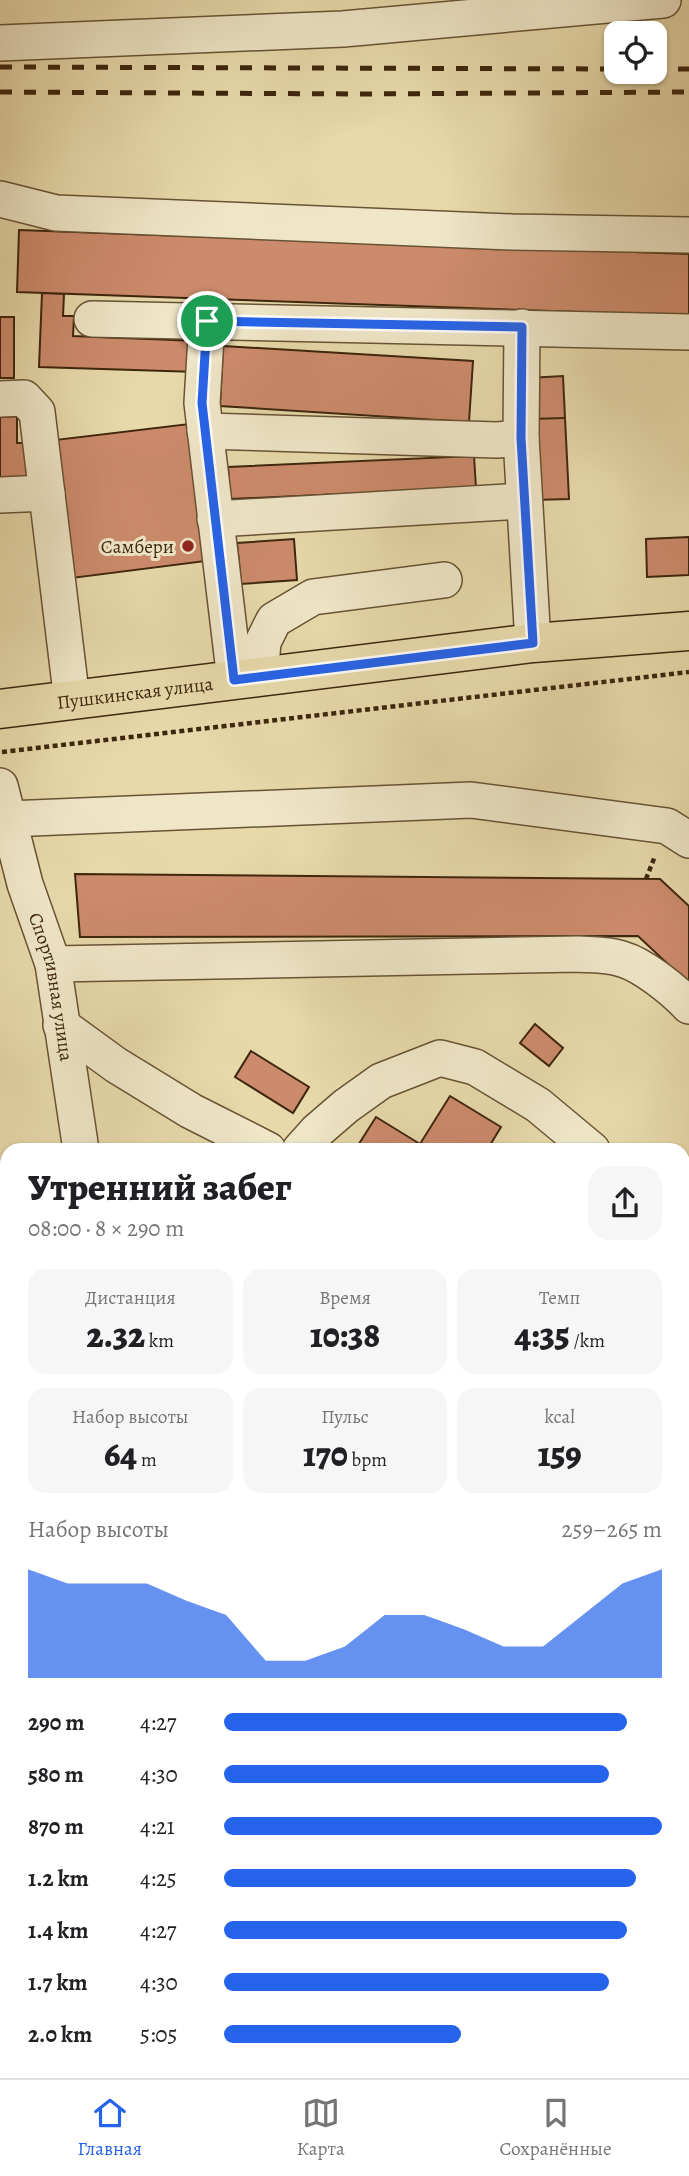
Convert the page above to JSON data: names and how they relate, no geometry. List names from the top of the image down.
{
  "streets": {
    "main road": ["Пушкинская улица"],
    "lane": ["Спортивная улица"]
  },
  "places": ["Самбери"],
  "page": {
    "heading": ["Утренний забег", "08:00 · 8 × 290 m"],
    "stats": [
      ["Дистанция", "2.32 km"],
      ["Время", "10:38"],
      ["Темп", "4:35 /km"],
      ["Набор высоты", "64 m"],
      ["Пульс", "170 bpm"],
      ["kcal", "159"]
    ],
    "chart": ["Набор высоты", "259–265 m"],
    "list": [
      {
        "name": "290 m",
        "note": "4:27"
      },
      {
        "name": "580 m",
        "note": "4:30"
      },
      {
        "name": "870 m",
        "note": "4:21"
      },
      {
        "name": "1.2 km",
        "note": "4:25"
      },
      {
        "name": "1.4 km",
        "note": "4:27"
      },
      {
        "name": "1.7 km",
        "note": "4:30"
      },
      {
        "name": "2.0 km",
        "note": "5:05"
      }
    ],
    "tabs": ["Главная", "Карта", "Сохранённые"]
  }
}
